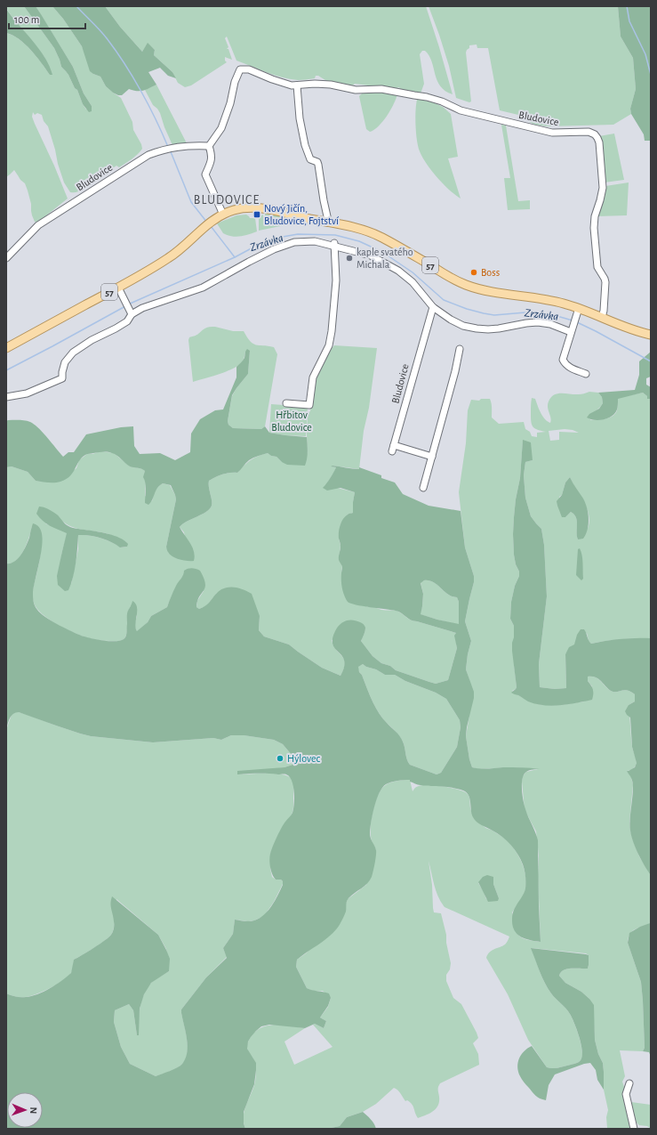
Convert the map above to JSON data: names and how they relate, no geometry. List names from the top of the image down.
{
  "streets": {
    "main road": ["57"],
    "street": ["Bludovice"]
  },
  "crossings": [
    ["Bludovice", "57"]
  ],
  "districts": ["BLUDOVICE"],
  "water": ["Zrzávka"],
  "parks": ["Hřbitov Bludovice"],
  "places": {
    "transit": ["Nový Jičín, Bludovice, Fojtství"],
    "other": ["kaple svatého Michala", "Boss", "Hýlovec"]
  },
  "scale_bar": "100 m",
  "north": "right"
}
